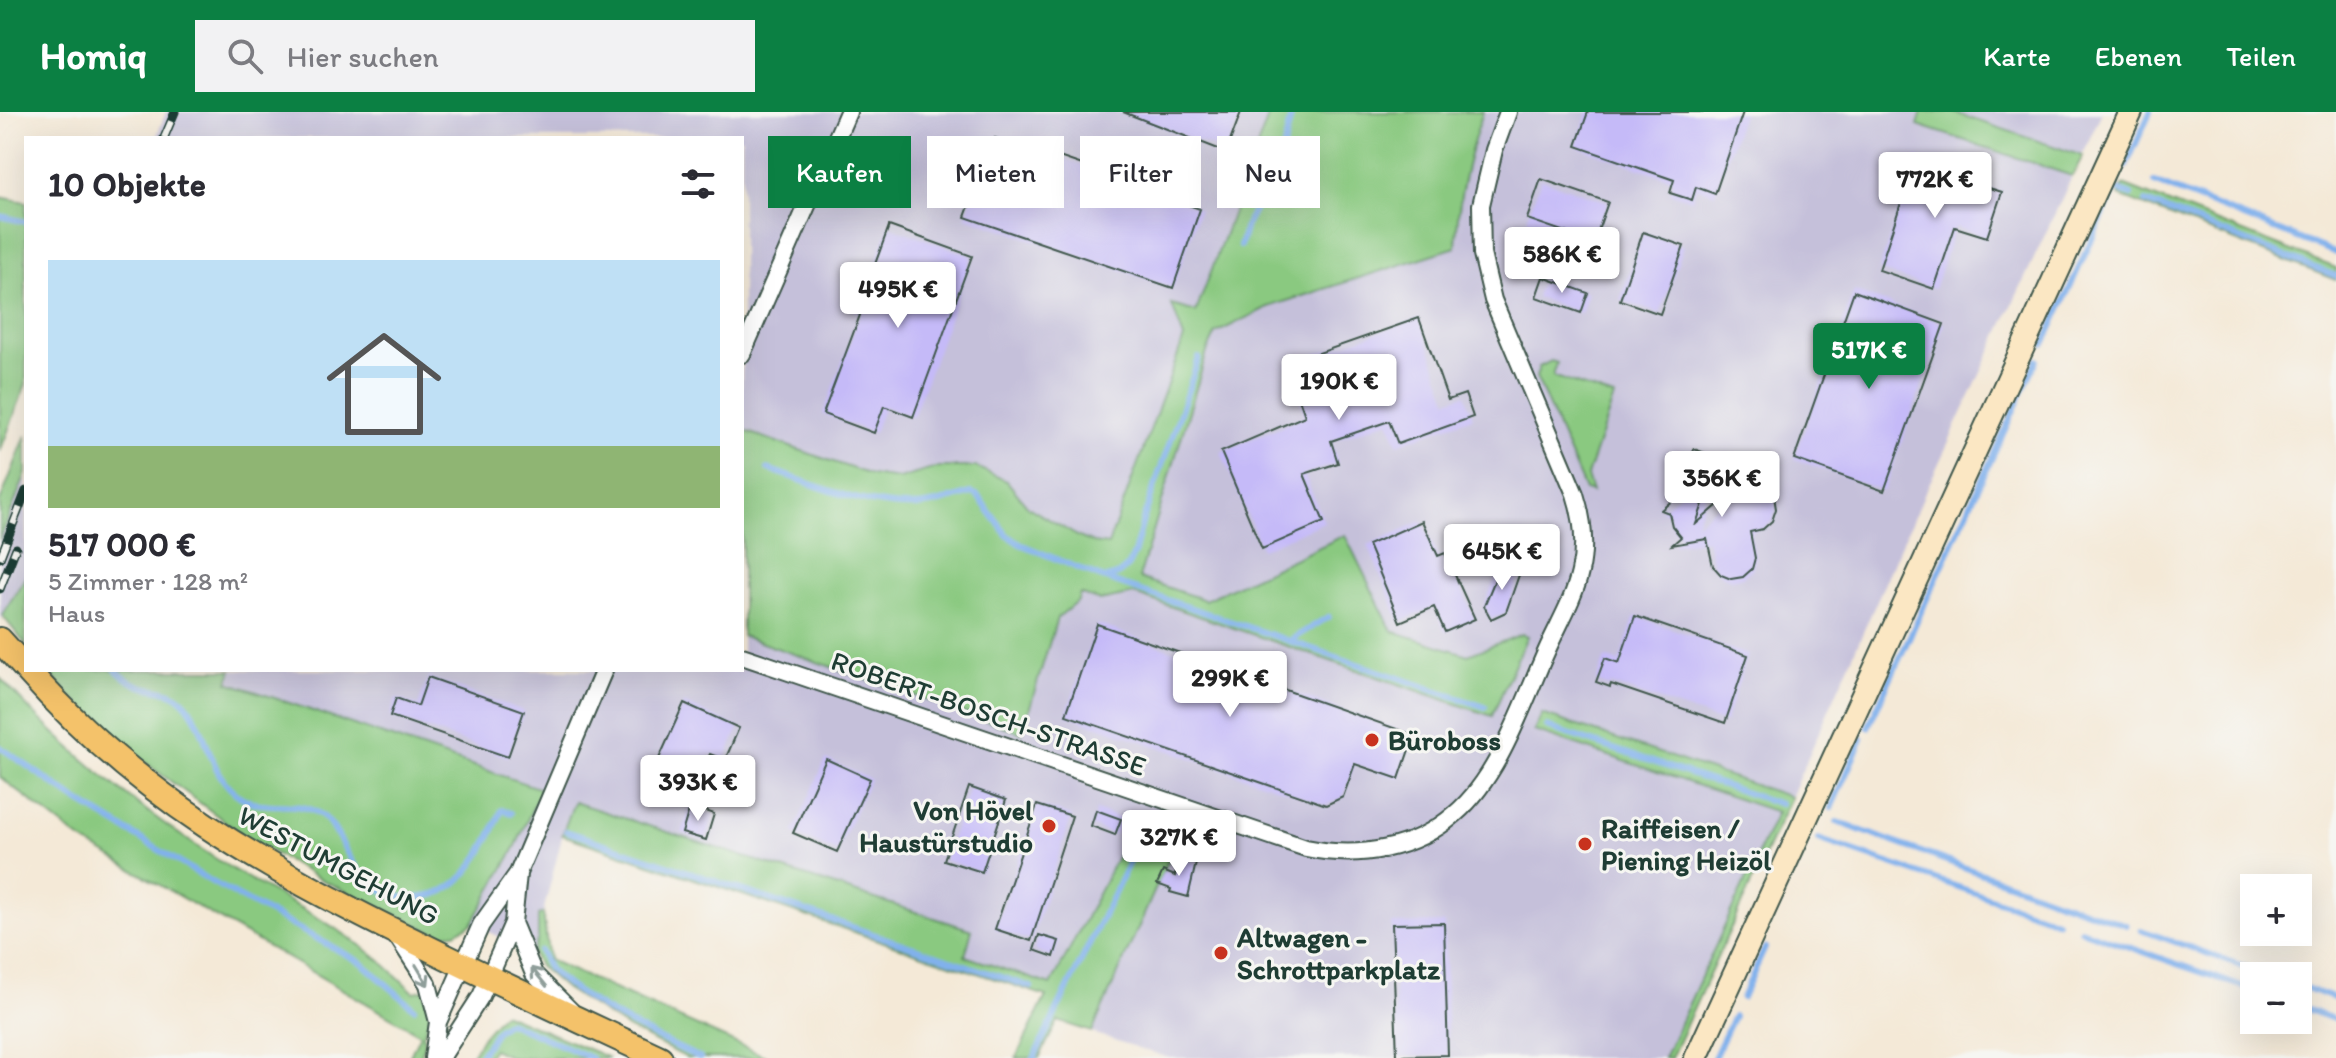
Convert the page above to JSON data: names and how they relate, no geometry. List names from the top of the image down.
{
  "streets": {
    "main road": ["WESTUMGEHUNG"],
    "street": ["ROBERT-BOSCH-STRASSE"]
  },
  "places": [
    "Büroboss",
    "Von Hövel Haustürstudio",
    "Raiffeisen / Piening Heizöl",
    "Altwagen - Schrottparkplatz"
  ],
  "page": {
    "header": "Homiq",
    "search": "Hier suchen",
    "nav": ["Karte", "Ebenen", "Teilen"],
    "chip": [
      "Kaufen",
      "Mieten",
      "Filter",
      "Neu"
    ],
    "heading": "10 Objekte",
    "price": [
      "772K €",
      "586K €",
      "495K €",
      "517K €",
      "190K €",
      "356K €",
      "645K €",
      "299K €",
      "393K €",
      "327K €"
    ],
    "list": [
      {
        "name": "517 000 €",
        "note": "5 Zimmer · 128 m² · Haus"
      }
    ],
    "map_buttons": ["+", "−"]
  }
}
